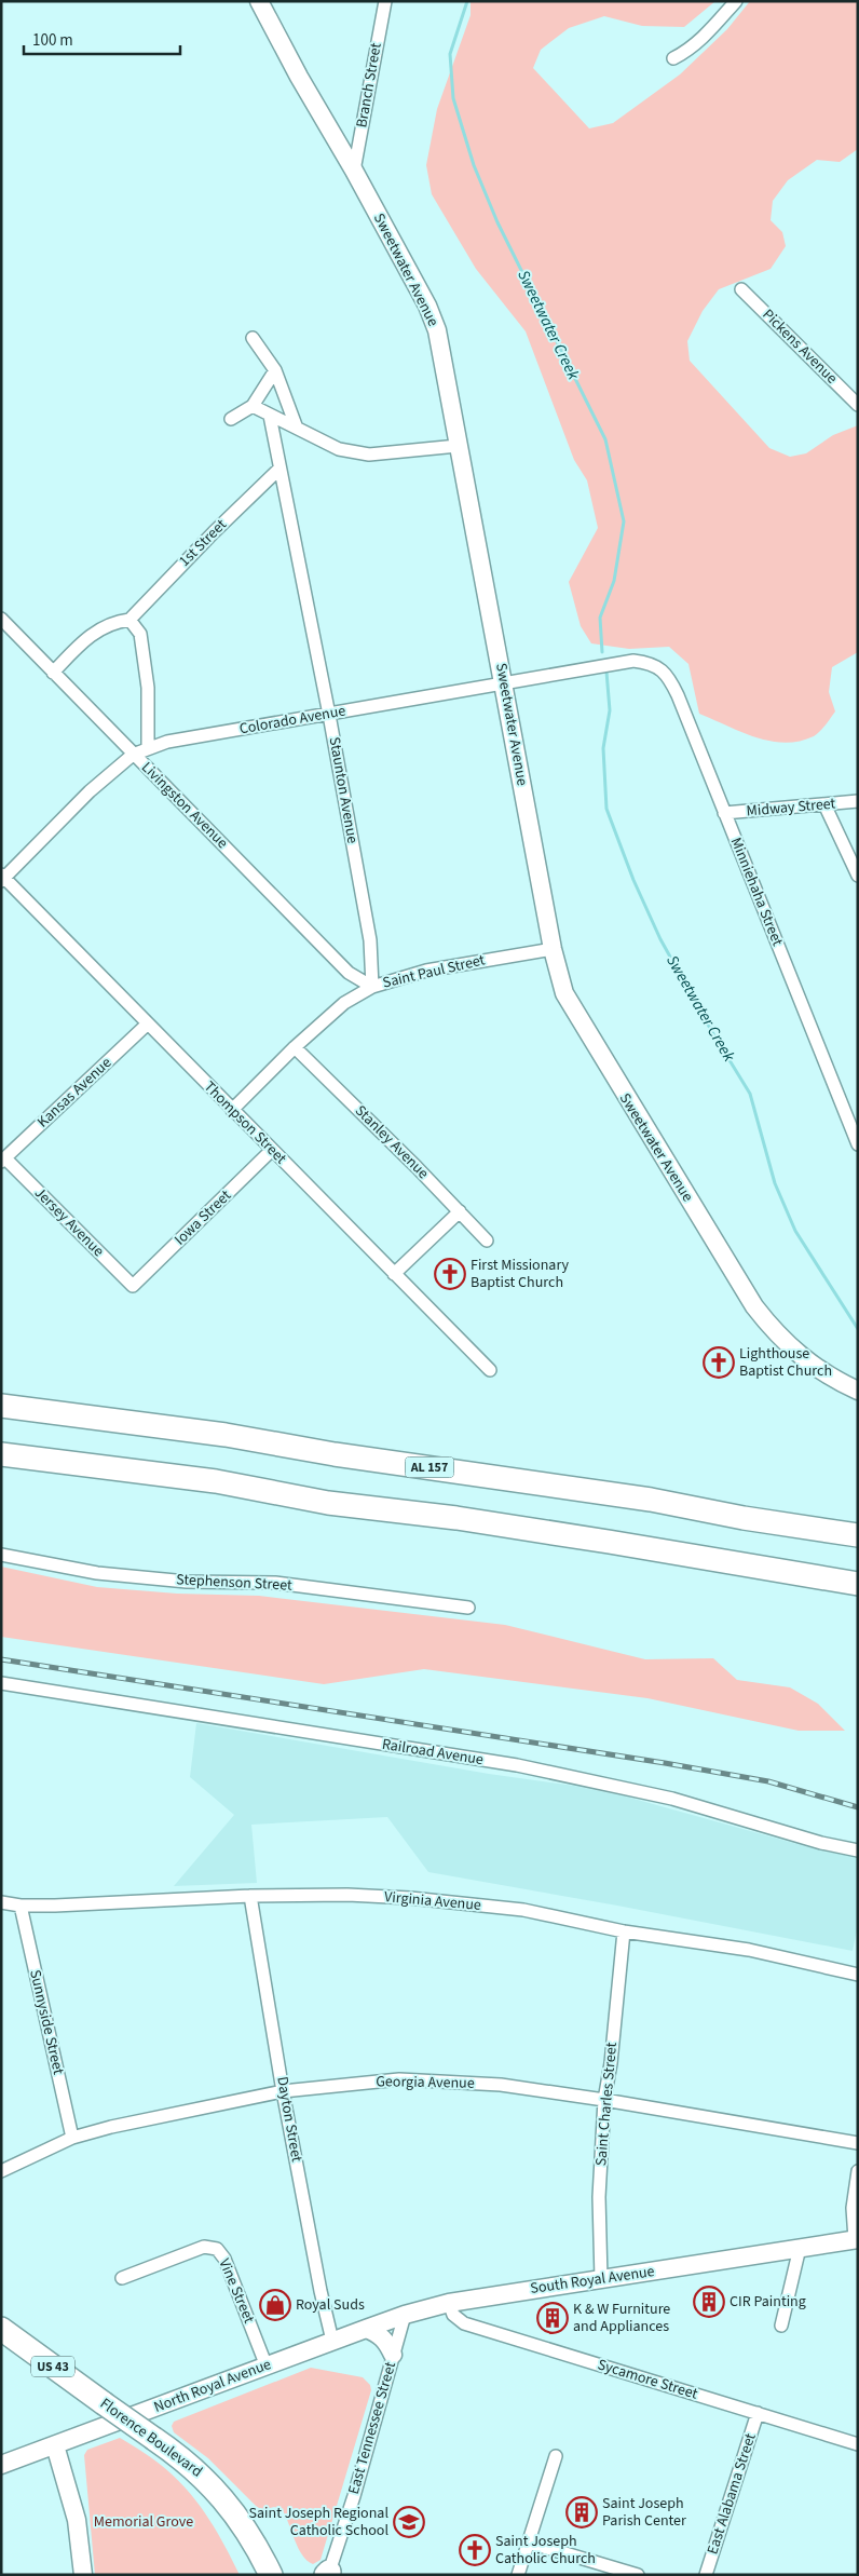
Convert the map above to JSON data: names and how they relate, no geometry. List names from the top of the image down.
{
  "streets": {
    "highway": ["AL 157", "US 43", "Florence Boulevard"],
    "street": [
      "Branch Street",
      "Sweetwater Avenue",
      "Pickens Avenue",
      "1st Street",
      "Colorado Avenue",
      "Staunton Avenue",
      "Livingston Avenue",
      "Midway Street",
      "Minniehaha Street",
      "Saint Paul Street",
      "Kansas Avenue",
      "Thompson Street",
      "Stanley Avenue",
      "Iowa Street",
      "Jersey Avenue",
      "Stephenson Street",
      "Railroad Avenue",
      "Virginia Avenue",
      "Sunnyside Street",
      "Georgia Avenue",
      "Saint Charles Street",
      "Dayton Street",
      "South Royal Avenue",
      "Vine Street",
      "Sycamore Street",
      "North Royal Avenue",
      "East Tennessee Street",
      "East Alabama Street"
    ]
  },
  "crossings": [
    ["Branch Street", "Sweetwater Avenue"],
    ["Sweetwater Avenue", "Colorado Avenue"],
    ["Sweetwater Avenue", "Saint Paul Street"],
    ["1st Street", "Staunton Avenue"],
    ["Colorado Avenue", "Staunton Avenue"],
    ["Colorado Avenue", "Livingston Avenue"],
    ["Colorado Avenue", "Minniehaha Street"],
    ["Colorado Avenue", "Thompson Street"],
    ["Staunton Avenue", "Livingston Avenue"],
    ["Staunton Avenue", "Saint Paul Street"],
    ["Livingston Avenue", "Saint Paul Street"],
    ["Midway Street", "Minniehaha Street"],
    ["Saint Paul Street", "Thompson Street"],
    ["Saint Paul Street", "Stanley Avenue"],
    ["Kansas Avenue", "Thompson Street"],
    ["Kansas Avenue", "Jersey Avenue"],
    ["Thompson Street", "Iowa Street"],
    ["Iowa Street", "Jersey Avenue"],
    ["Virginia Avenue", "Sunnyside Street"],
    ["Virginia Avenue", "Saint Charles Street"],
    ["Virginia Avenue", "Dayton Street"],
    ["Sunnyside Street", "Georgia Avenue"],
    ["Georgia Avenue", "Saint Charles Street"],
    ["Georgia Avenue", "Dayton Street"],
    ["Saint Charles Street", "South Royal Avenue"],
    ["Dayton Street", "South Royal Avenue"],
    ["Dayton Street", "North Royal Avenue"],
    ["South Royal Avenue", "Sycamore Street"],
    ["South Royal Avenue", "North Royal Avenue"],
    ["South Royal Avenue", "East Tennessee Street"],
    ["Vine Street", "North Royal Avenue"],
    ["Sycamore Street", "East Alabama Street"]
  ],
  "water": ["Sweetwater Creek"],
  "parks": ["Memorial Grove"],
  "places": {
    "church": ["First Missionary Baptist Church", "Lighthouse Baptist Church", "Saint Joseph Catholic Church"],
    "building": ["CIR Painting", "K & W Furniture and Appliances", "Saint Joseph Parish Center"],
    "shop": ["Royal Suds"],
    "school or university": ["Saint Joseph Regional Catholic School"]
  },
  "scale_bar": "100 m"
}
